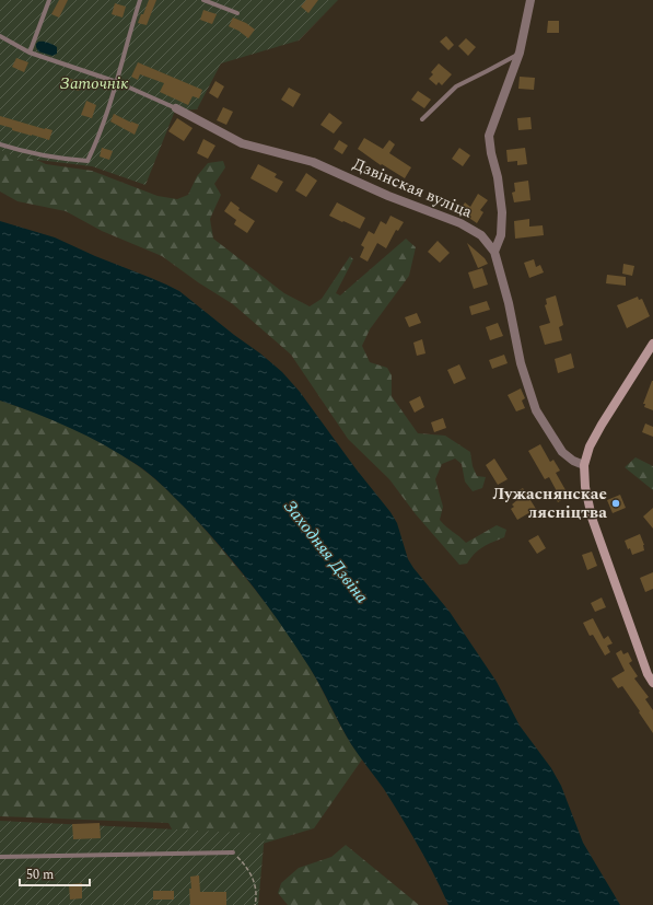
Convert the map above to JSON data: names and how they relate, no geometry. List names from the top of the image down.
{
  "streets": {
    "street": ["Дзвінская вуліца"]
  },
  "water": ["Заходняя Дзвіна"],
  "parks": ["Заточнік"],
  "places": ["Лужаснянскае лясніцтва"],
  "scale_bar": "50 m"
}
